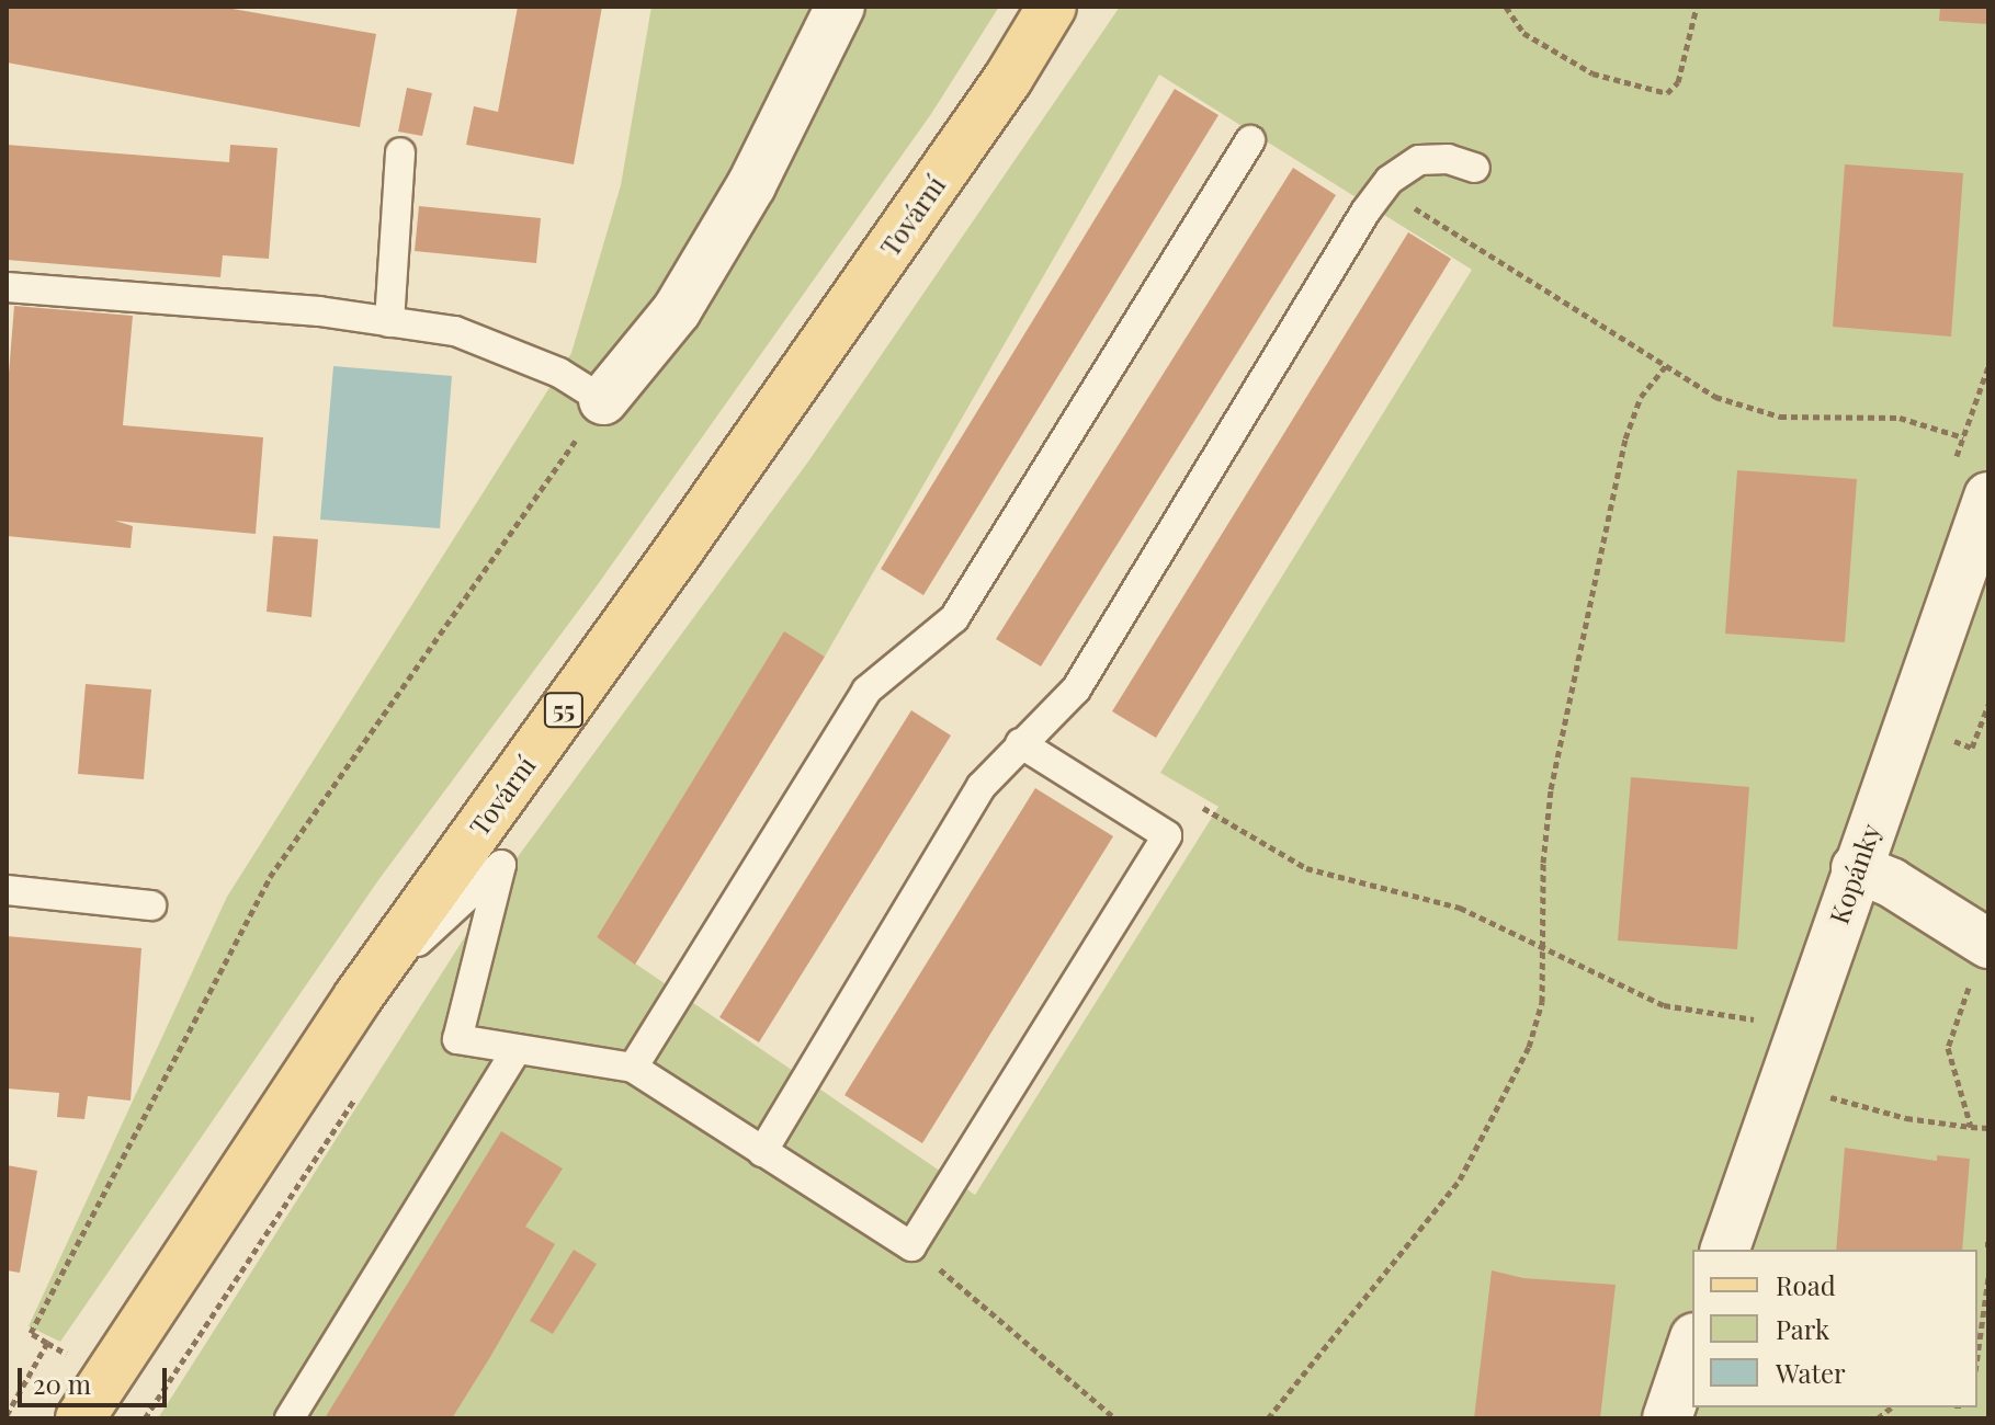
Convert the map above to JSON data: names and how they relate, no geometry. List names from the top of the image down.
{
  "streets": {
    "main road": ["Tovární", "55"],
    "street": ["Kopánky"]
  },
  "legend": ["Road", "Park", "Water"],
  "scale_bar": "20 m"
}
